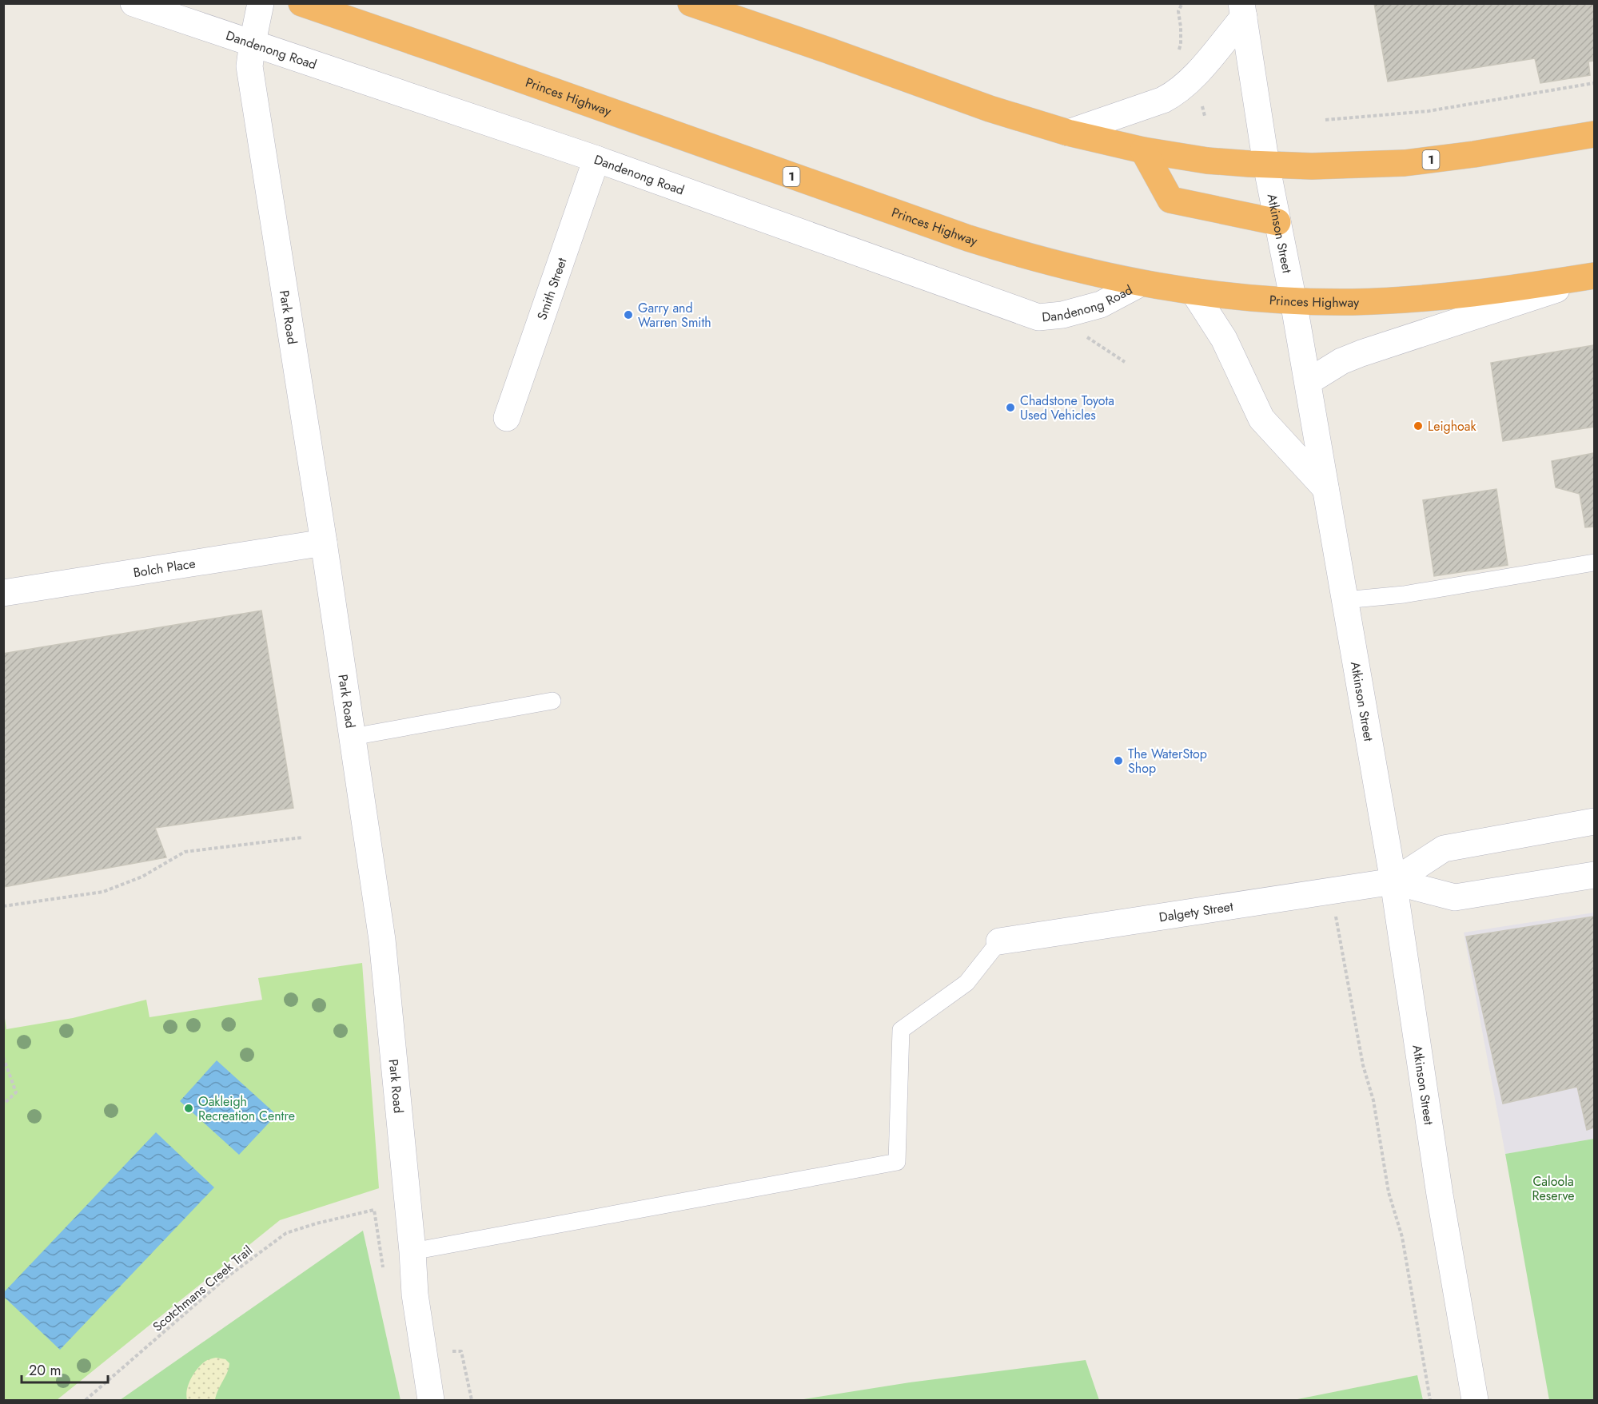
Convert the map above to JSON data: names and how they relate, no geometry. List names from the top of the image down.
{
  "streets": {
    "highway": ["Princes Highway", "1"],
    "street": [
      "Dandenong Road",
      "Atkinson Street",
      "Smith Street",
      "Park Road",
      "Bolch Place",
      "Dalgety Street"
    ],
    "path": ["Scotchmans Creek Trail"]
  },
  "crossings": [
    ["Dandenong Road", "Princes Highway"],
    ["Dandenong Road", "Smith Street"],
    ["Dandenong Road", "Park Road"],
    ["Princes Highway", "Atkinson Street"],
    ["1", "Atkinson Street"],
    ["Atkinson Street", "Dalgety Street"],
    ["Park Road", "Bolch Place"]
  ],
  "parks": ["Caloola Reserve"],
  "places": [
    "Garry and Warren Smith",
    "Chadstone Toyota Used Vehicles",
    "Leighoak",
    "The WaterStop Shop",
    "Oakleigh Recreation Centre"
  ],
  "scale_bar": "20 m"
}
